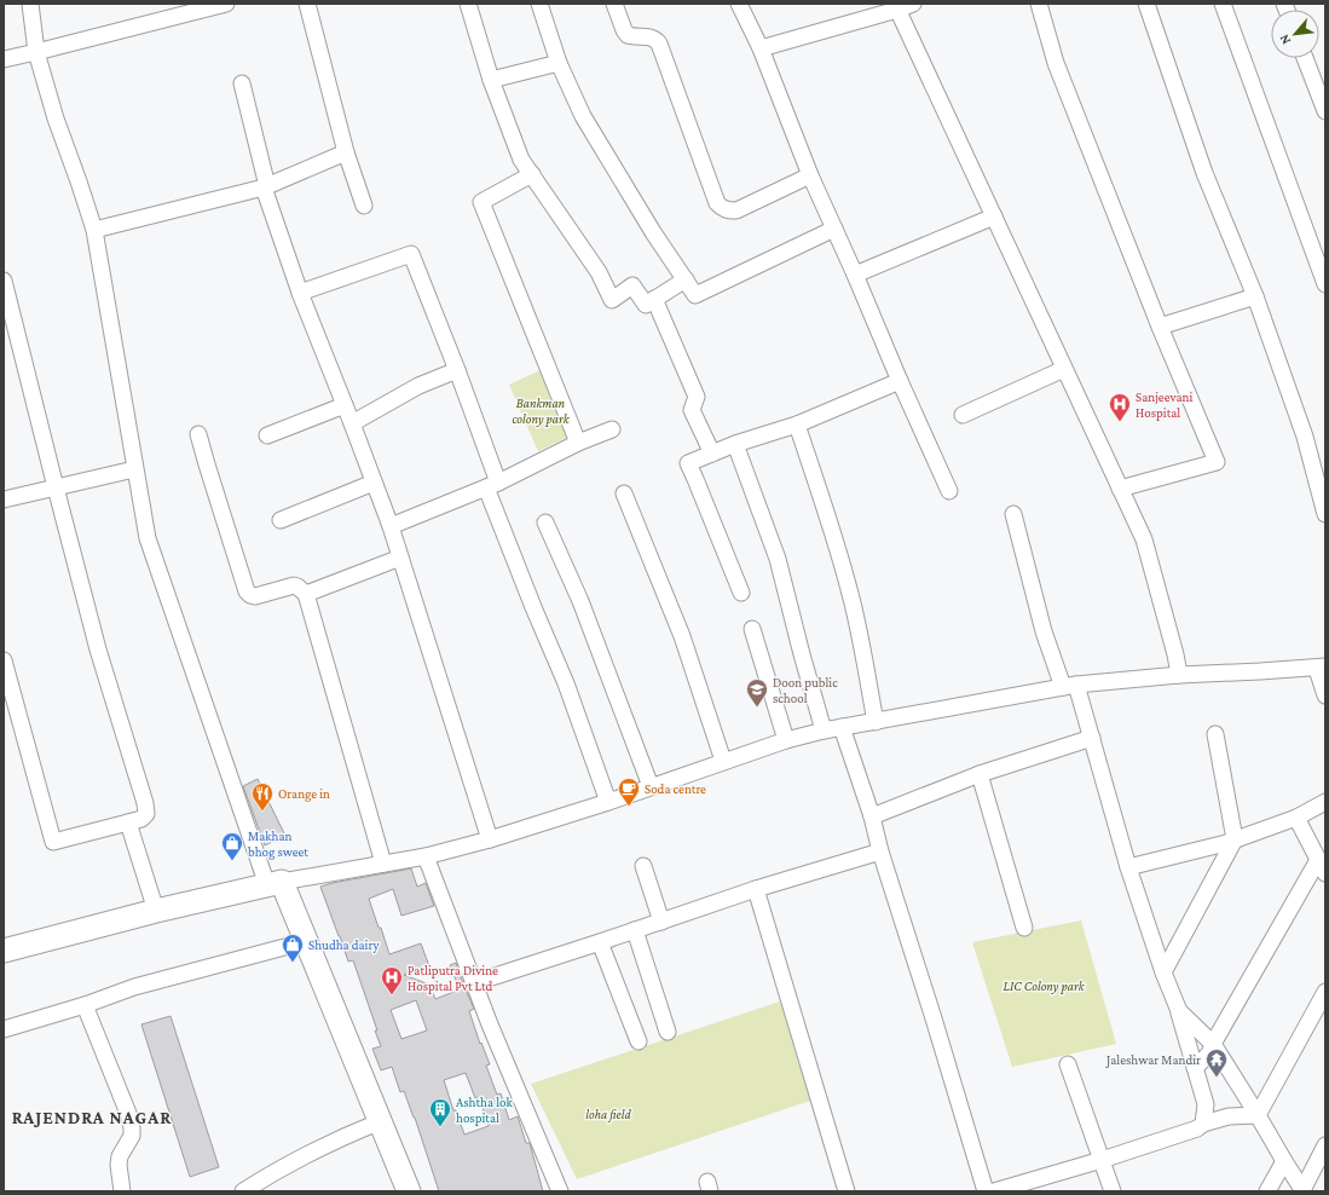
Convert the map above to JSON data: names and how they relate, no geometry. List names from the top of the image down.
{
  "districts": ["RAJENDRA NAGAR"],
  "parks": ["Bankman colony park", "LIC Colony park", "loha field"],
  "places": {
    "hospital": ["Sanjeevani Hospital", "Patliputra Divine Hospital Pvt Ltd"],
    "school or university": ["Doon public school"],
    "cafe": ["Soda centre"],
    "restaurant": ["Orange in"],
    "shop": ["Makhan bhog sweet", "Shudha dairy"],
    "temple": ["Jaleshwar Mandir"],
    "building": ["Ashtha lok hospital"]
  },
  "north": "bottom left"
}
